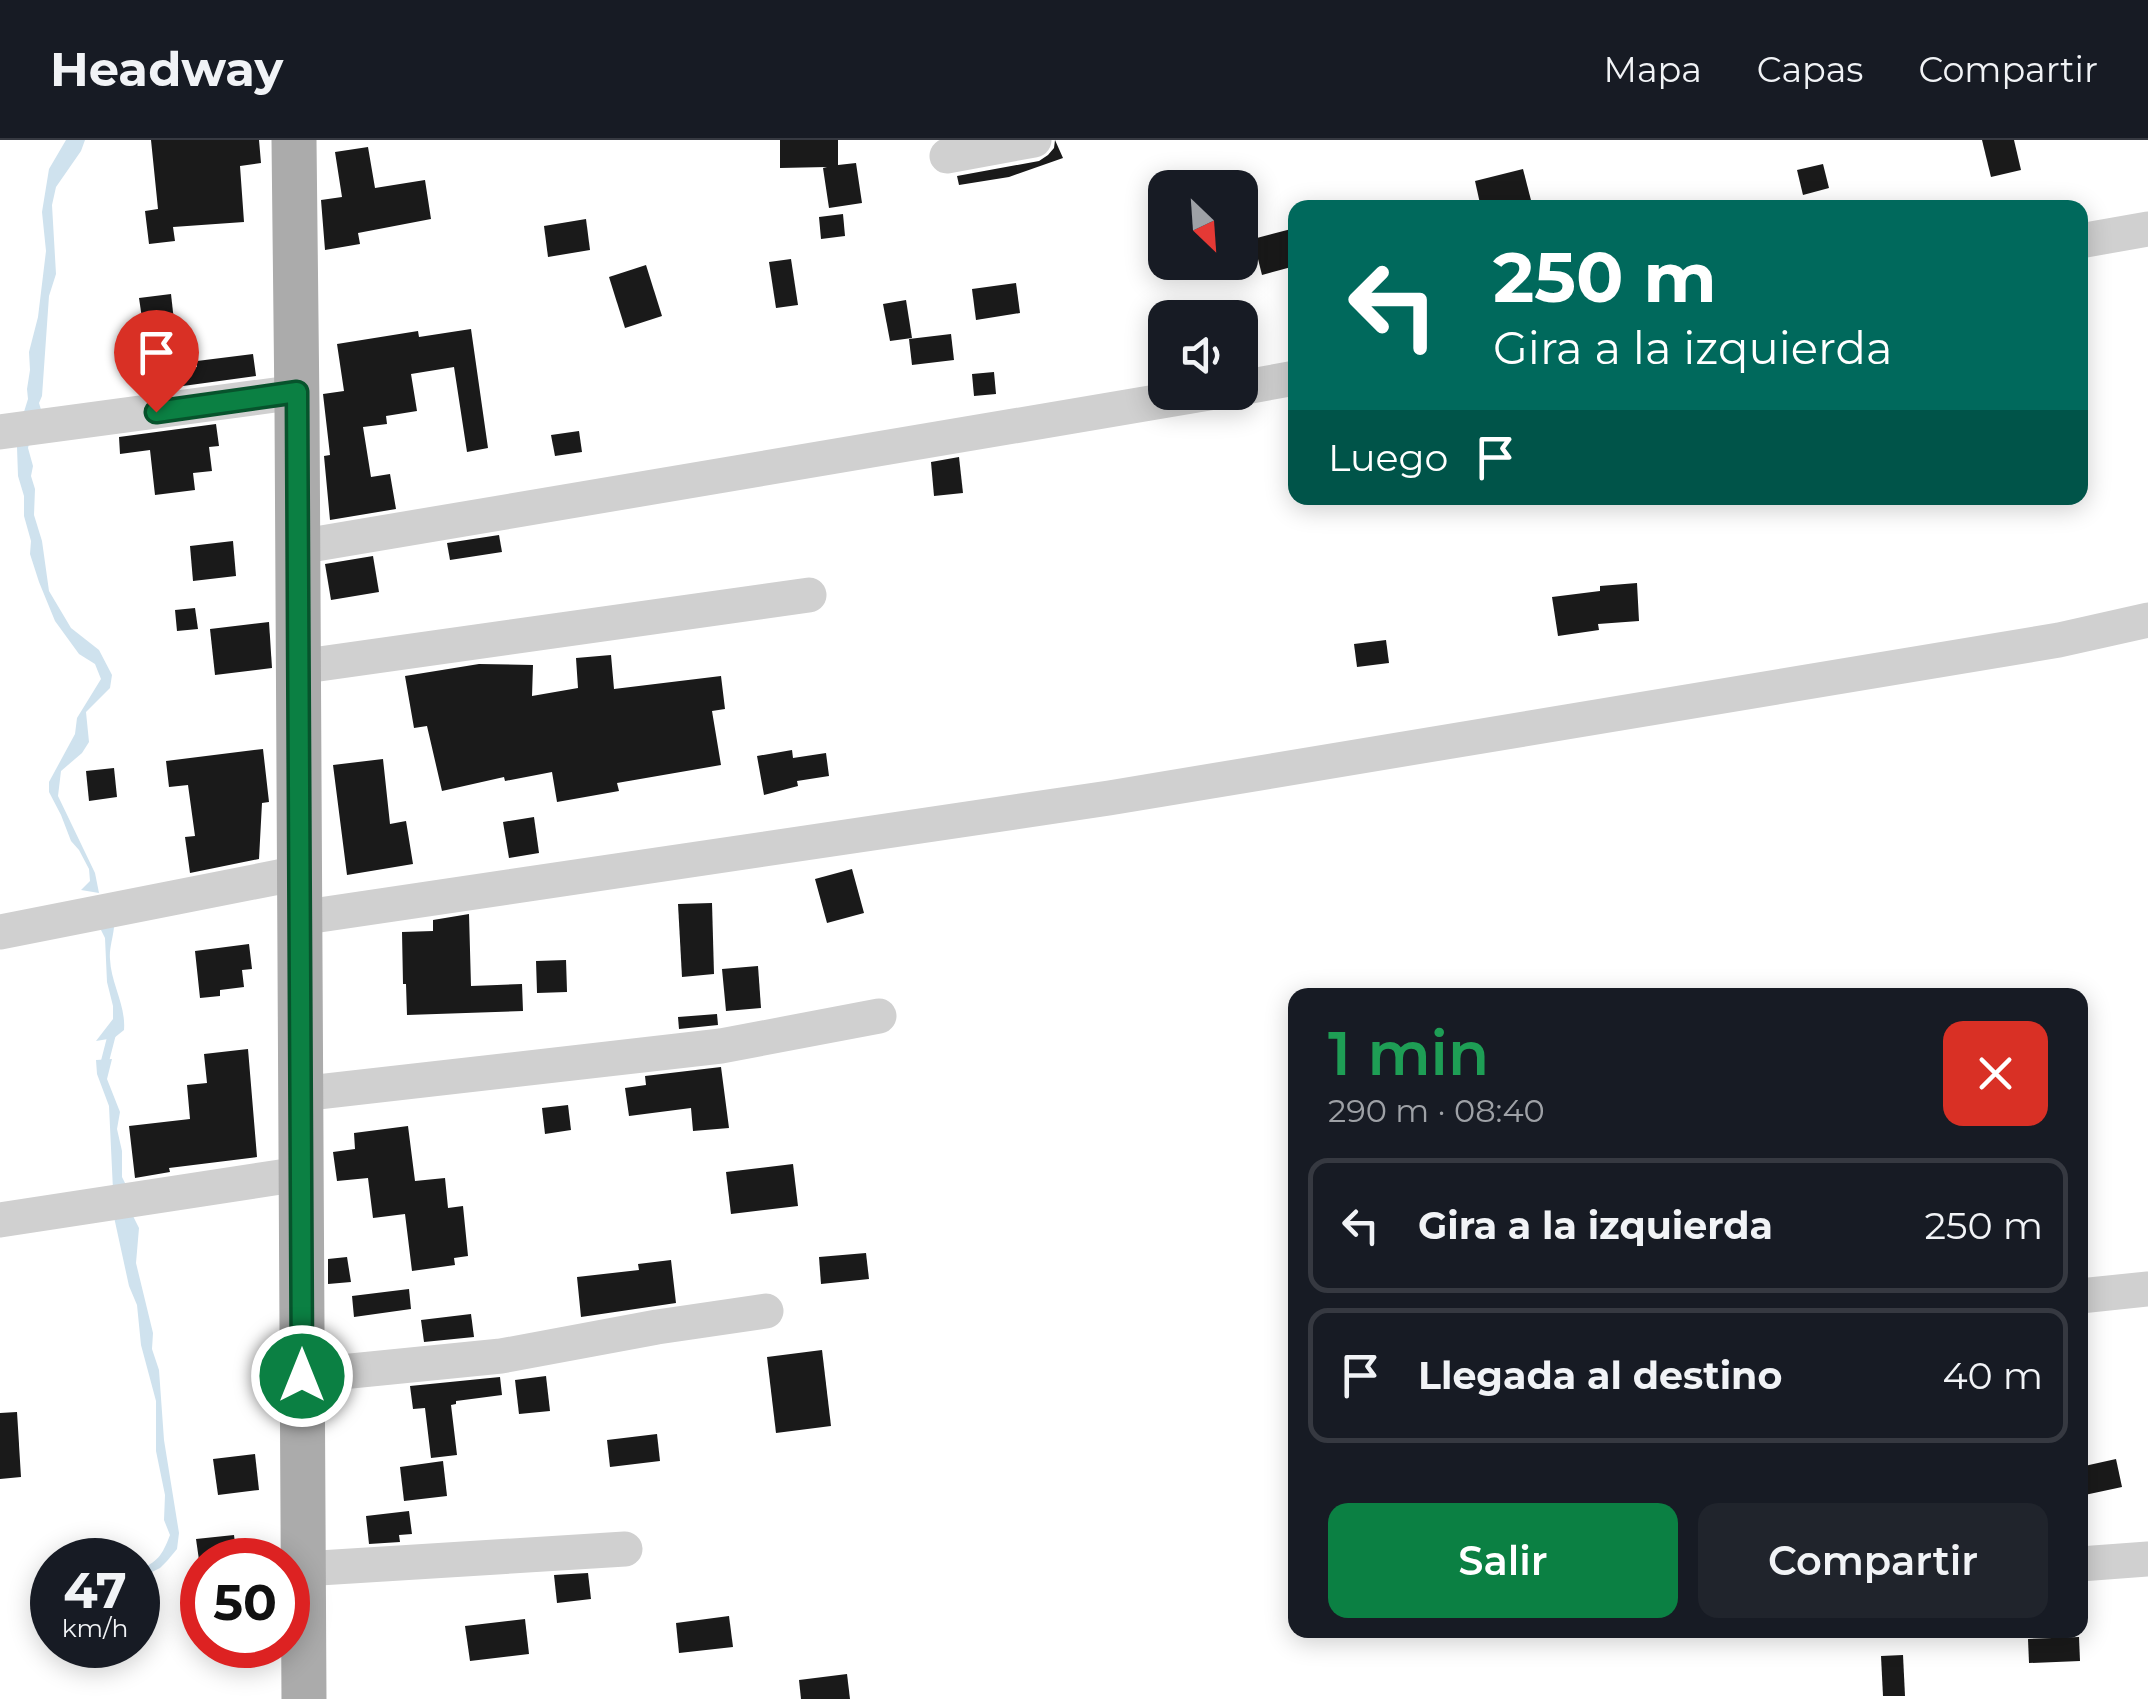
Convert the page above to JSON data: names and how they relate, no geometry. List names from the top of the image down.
{
  "north": "bottom right",
  "page": {
    "header": "Headway",
    "nav": ["Mapa", "Capas", "Compartir"],
    "turn": ["250 m", "Gira a la izquierda"],
    "then": "Luego",
    "heading": ["1 min", "290 m · 08:40"],
    "list": [
      {
        "name": "Gira a la izquierda",
        "value": "250 m"
      },
      {
        "name": "Llegada al destino",
        "value": "40 m"
      }
    ],
    "buttons": ["Salir", "Compartir"],
    "speed": "47 km/h",
    "limit": "50"
  }
}
